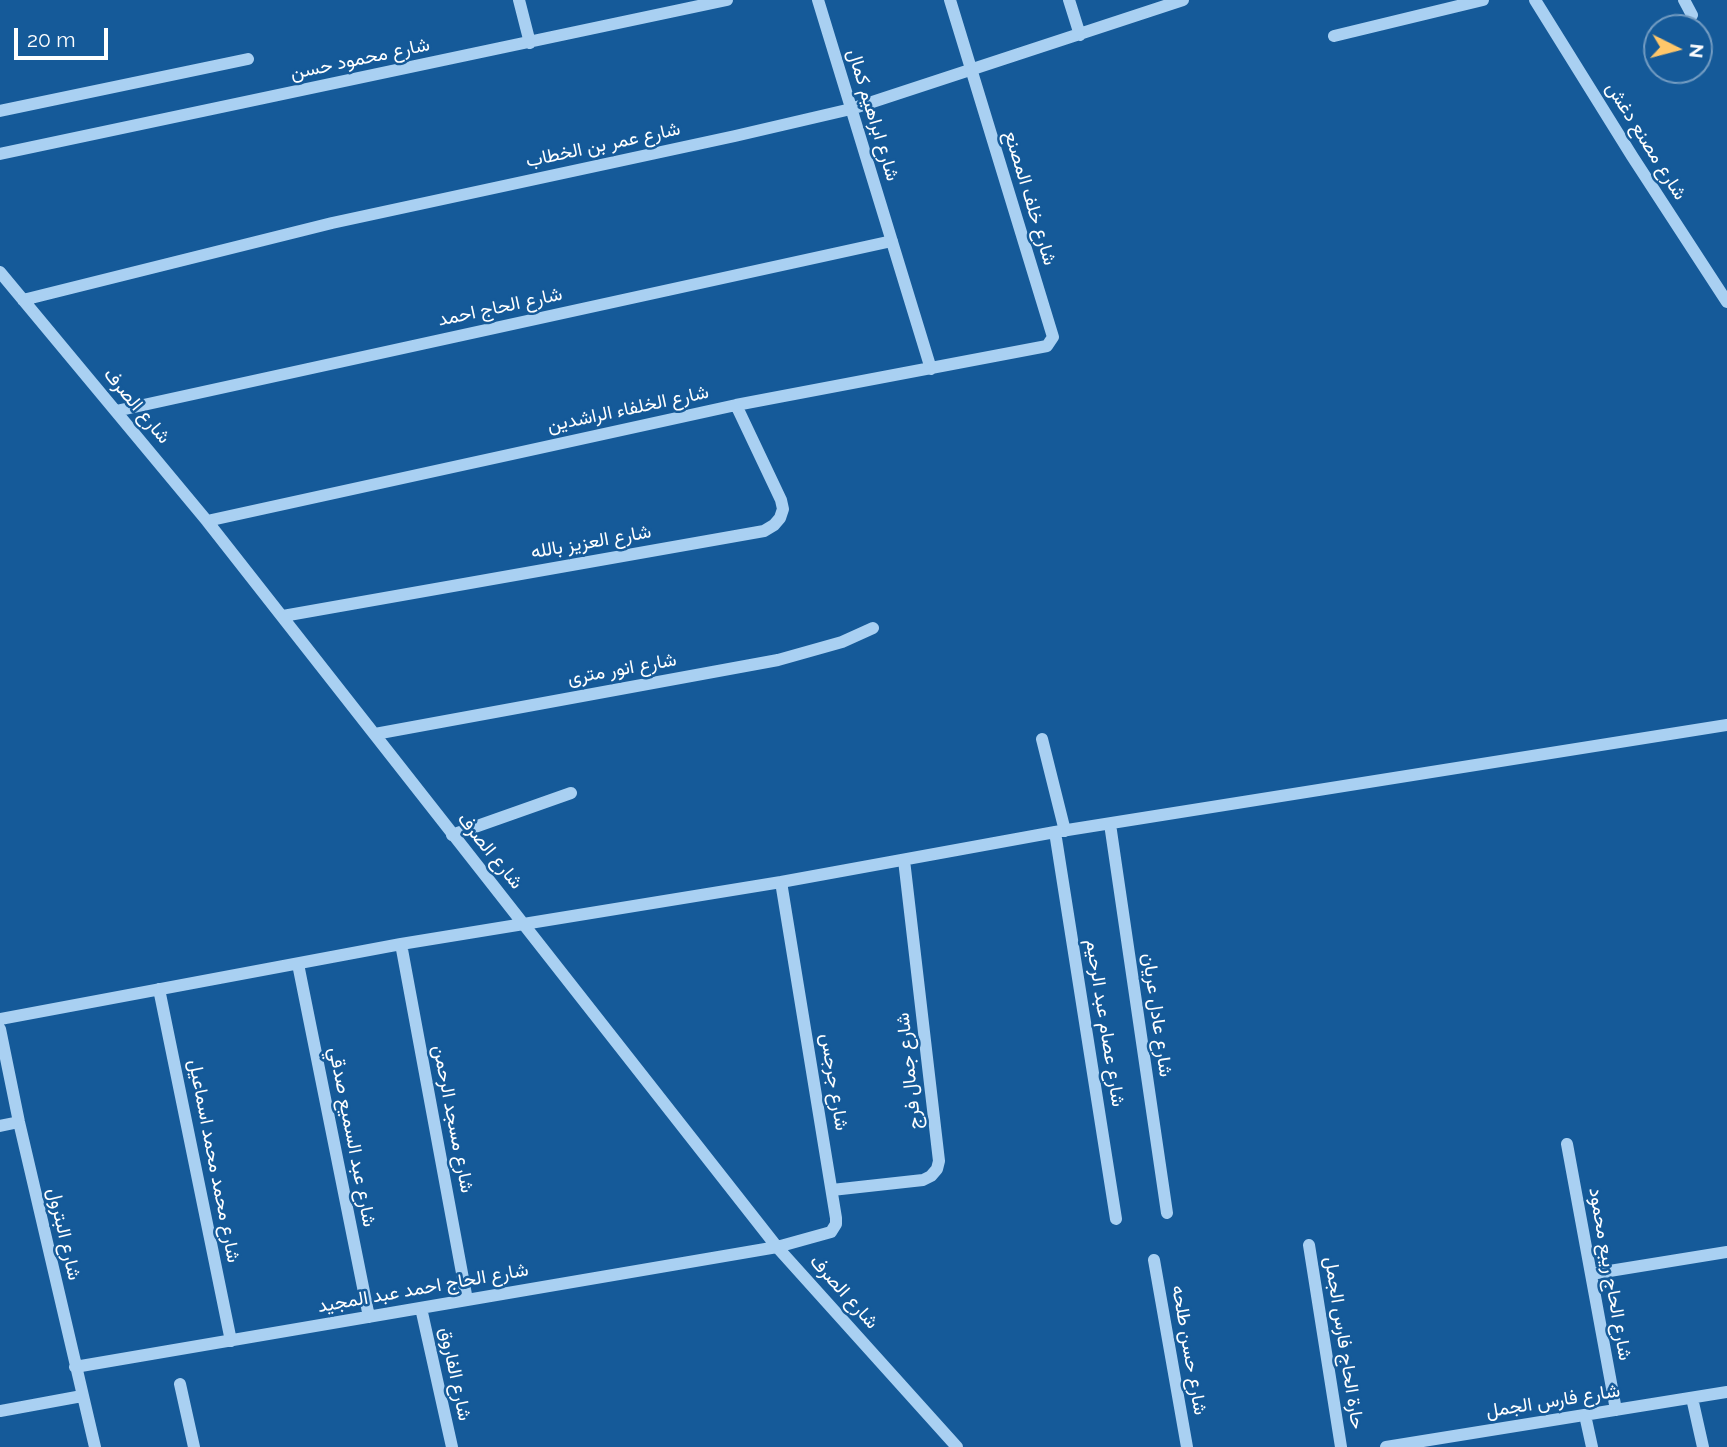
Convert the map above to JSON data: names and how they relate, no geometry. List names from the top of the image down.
{
  "streets": {
    "street": [
      "شارع محمود حسن",
      "شارع ابراهيم كمال",
      "شارع مصنع دغش",
      "شارع عمر بن الخطاب",
      "شارع خلف المصنع",
      "شارع الحاج احمد",
      "شارع الصرف",
      "شارع الخلفاء الراشدين",
      "شارع العزيز بالله",
      "شارع انور مترى",
      "شارع عادل عريان",
      "شارع عصام عبد الرحيم",
      "شارع جمال فرج",
      "شارع جرجس",
      "شارع مسجد الرحمن",
      "شارع عبد السميع صدقي",
      "شارع محمد محمد اسماعيل",
      "شارع البترول",
      "شارع الحاج ريبع محمود",
      "شارع الحاج احمد عبد المجيد",
      "حارة الحاج فارس الجمل",
      "شارع حسن طلحه",
      "شارع الفاروق",
      "شارع فارس الجمل"
    ]
  },
  "crossings": [
    ["شارع ابراهيم كمال", "شارع عمر بن الخطاب"],
    ["شارع ابراهيم كمال", "شارع الحاج احمد"],
    ["شارع ابراهيم كمال", "شارع الخلفاء الراشدين"],
    ["شارع عمر بن الخطاب", "شارع خلف المصنع"],
    ["شارع عمر بن الخطاب", "شارع الصرف"],
    ["شارع خلف المصنع", "شارع الخلفاء الراشدين"],
    ["شارع الحاج احمد", "شارع الصرف"],
    ["شارع الصرف", "شارع الخلفاء الراشدين"],
    ["شارع الصرف", "شارع العزيز بالله"],
    ["شارع الصرف", "شارع انور مترى"],
    ["شارع الصرف", "شارع جرجس"],
    ["شارع الصرف", "شارع الحاج احمد عبد المجيد"],
    ["شارع الخلفاء الراشدين", "شارع العزيز بالله"],
    ["شارع جمال فرج", "شارع جرجس"],
    ["شارع جرجس", "شارع الحاج احمد عبد المجيد"],
    ["شارع مسجد الرحمن", "شارع الحاج احمد عبد المجيد"],
    ["شارع عبد السميع صدقي", "شارع الحاج احمد عبد المجيد"],
    ["شارع محمد محمد اسماعيل", "شارع الحاج احمد عبد المجيد"],
    ["شارع البترول", "شارع الحاج احمد عبد المجيد"],
    ["شارع الحاج ريبع محمود", "شارع فارس الجمل"],
    ["شارع الحاج احمد عبد المجيد", "شارع الفاروق"]
  ],
  "scale_bar": "20 m",
  "north": "right"
}
